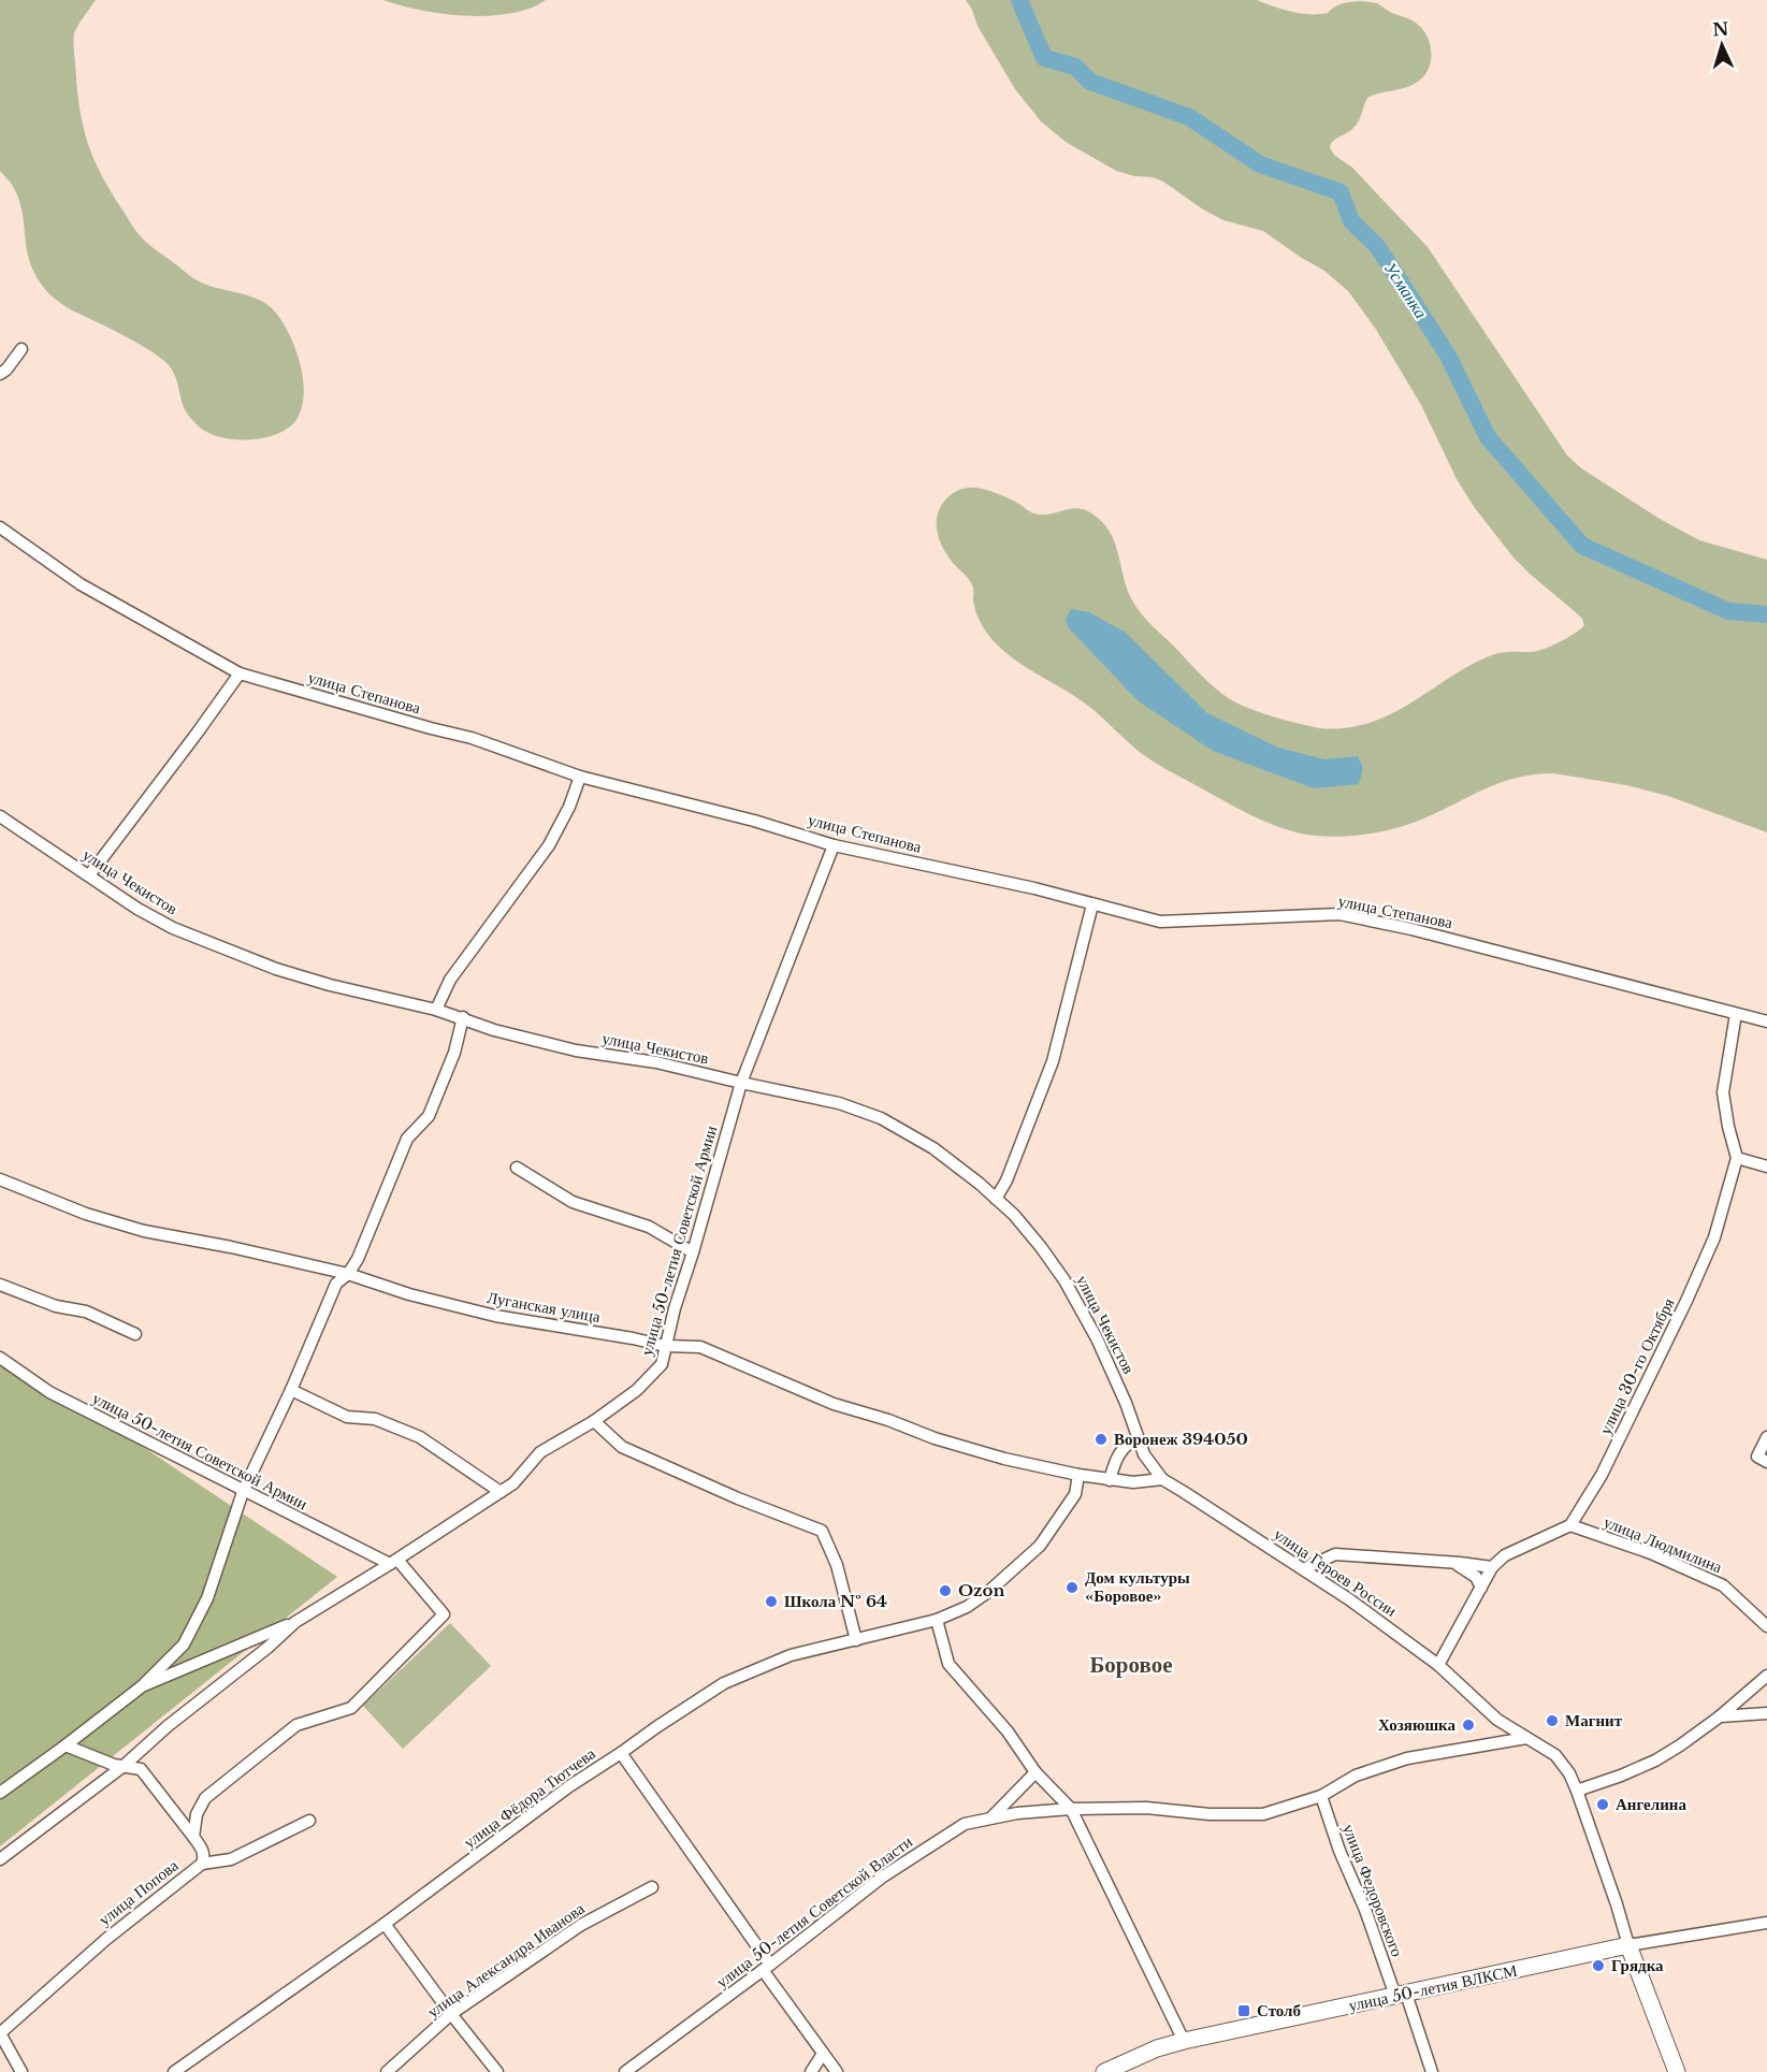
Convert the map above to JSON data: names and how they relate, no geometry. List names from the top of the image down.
{
  "streets": {
    "street": [
      "улица Степанова",
      "улица Чекистов",
      "улица 50-летия Советской Армии",
      "Луганская улица",
      "улица 30-го Октября",
      "улица Людмилина",
      "улица Героев России",
      "улица Фёдора Тютчева",
      "улица Федоровского",
      "улица Попова",
      "улица 50-летия Советской Власти",
      "улица Александра Иванова",
      "улица 50-летия ВЛКСМ"
    ]
  },
  "crossings": [
    ["улица Степанова", "улица 50-летия Советской Армии"],
    ["улица Чекистов", "улица 50-летия Советской Армии"],
    ["улица Чекистов", "улица Героев России"],
    ["улица 50-летия Советской Армии", "Луганская улица"],
    ["улица 30-го Октября", "улица Людмилина"],
    ["улица Героев России", "улица 50-летия Советской Власти"],
    ["улица Героев России", "улица 50-летия ВЛКСМ"],
    ["улица Федоровского", "улица 50-летия Советской Власти"],
    ["улица Федоровского", "улица 50-летия ВЛКСМ"]
  ],
  "districts": ["Боровое"],
  "water": ["Усманка"],
  "places": {
    "other": [
      "Воронеж 394050",
      "Дом культуры «Боровое»",
      "Ozon",
      "Школа № 64",
      "Магнит",
      "Хозяюшка",
      "Ангелина",
      "Грядка"
    ],
    "transit": ["Столб"]
  },
  "north": "top"
}
